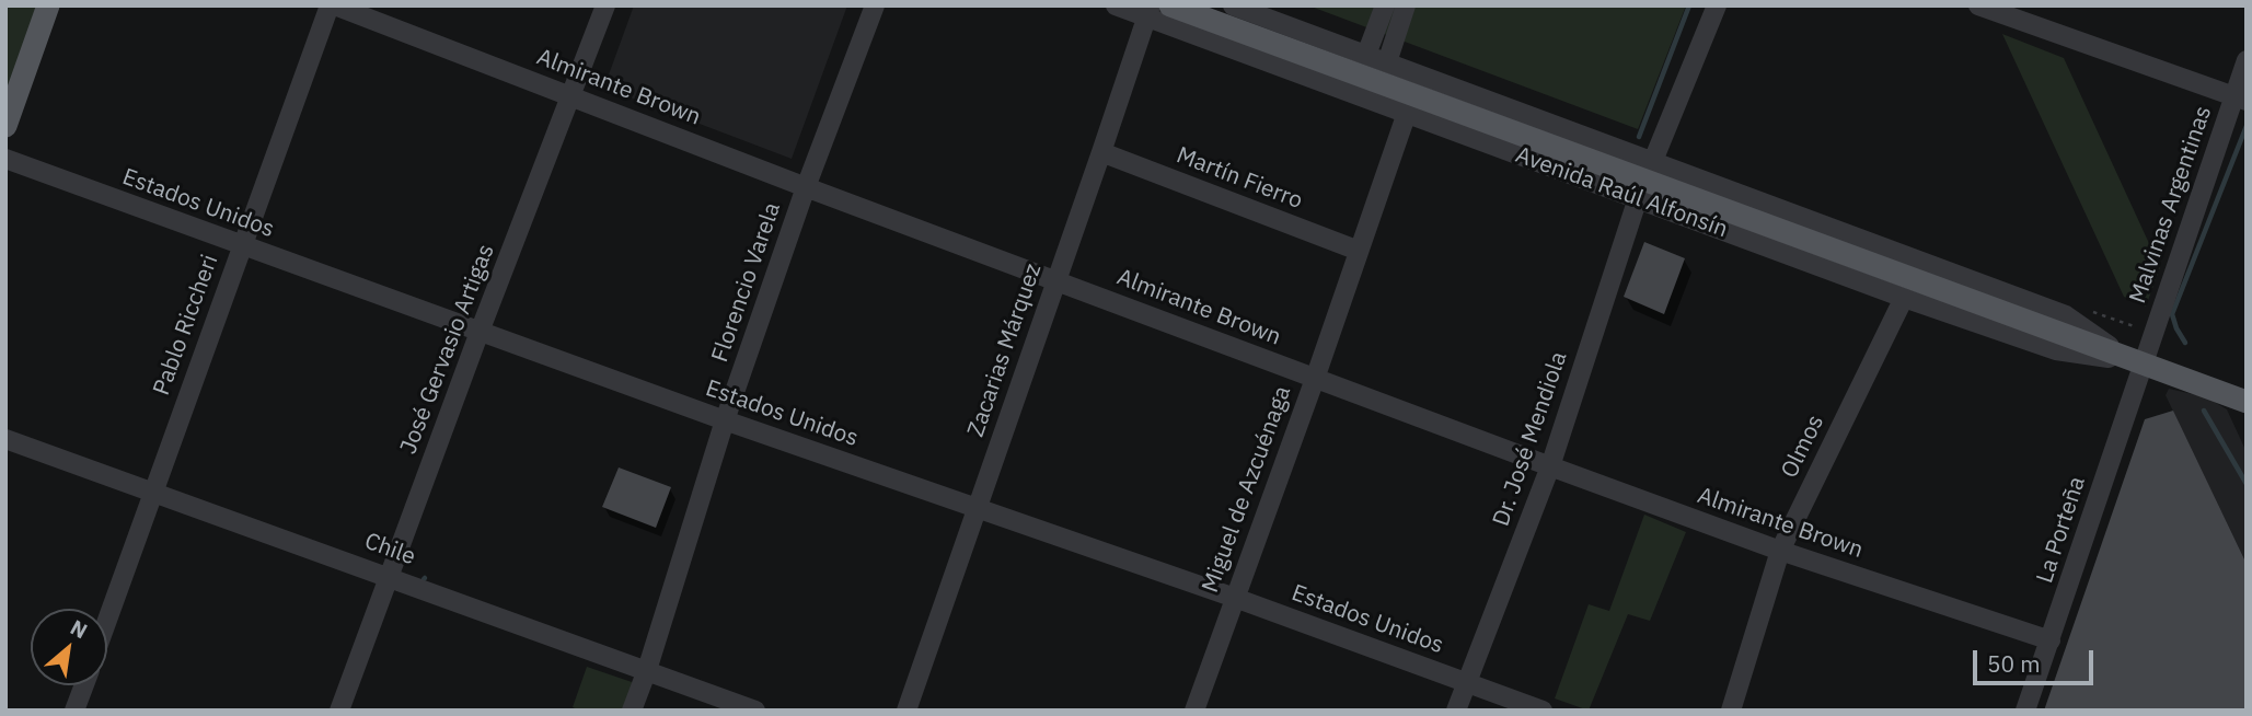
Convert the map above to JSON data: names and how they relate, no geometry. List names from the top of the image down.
{
  "streets": {
    "main road": ["Avenida Raúl Alfonsín"],
    "street": [
      "Almirante Brown",
      "Martín Fierro",
      "Estados Unidos",
      "Malvinas Argentinas",
      "Florencio Varela",
      "Pablo Riccheri",
      "José Gervasio Artigas",
      "Zacarias Márquez",
      "Dr. José Mendiola",
      "Olmos",
      "Miguel de Azcuénaga",
      "La Porteña",
      "Chile"
    ]
  },
  "crossings": [
    ["Almirante Brown", "Florencio Varela"],
    ["Almirante Brown", "José Gervasio Artigas"],
    ["Almirante Brown", "Zacarias Márquez"],
    ["Almirante Brown", "Dr. José Mendiola"],
    ["Almirante Brown", "Olmos"],
    ["Almirante Brown", "Miguel de Azcuénaga"],
    ["Almirante Brown", "La Porteña"],
    ["Martín Fierro", "Zacarias Márquez"],
    ["Martín Fierro", "Miguel de Azcuénaga"],
    ["Avenida Raúl Alfonsín", "Malvinas Argentinas"],
    ["Avenida Raúl Alfonsín", "Zacarias Márquez"],
    ["Avenida Raúl Alfonsín", "Dr. José Mendiola"],
    ["Avenida Raúl Alfonsín", "Olmos"],
    ["Avenida Raúl Alfonsín", "Miguel de Azcuénaga"],
    ["Avenida Raúl Alfonsín", "La Porteña"],
    ["Estados Unidos", "Florencio Varela"],
    ["Estados Unidos", "Pablo Riccheri"],
    ["Estados Unidos", "José Gervasio Artigas"],
    ["Estados Unidos", "Zacarias Márquez"],
    ["Estados Unidos", "Dr. José Mendiola"],
    ["Estados Unidos", "Miguel de Azcuénaga"],
    ["Malvinas Argentinas", "La Porteña"],
    ["Florencio Varela", "Chile"],
    ["Pablo Riccheri", "Chile"],
    ["José Gervasio Artigas", "Chile"]
  ],
  "scale_bar": "50 m",
  "north": "top right"
}
